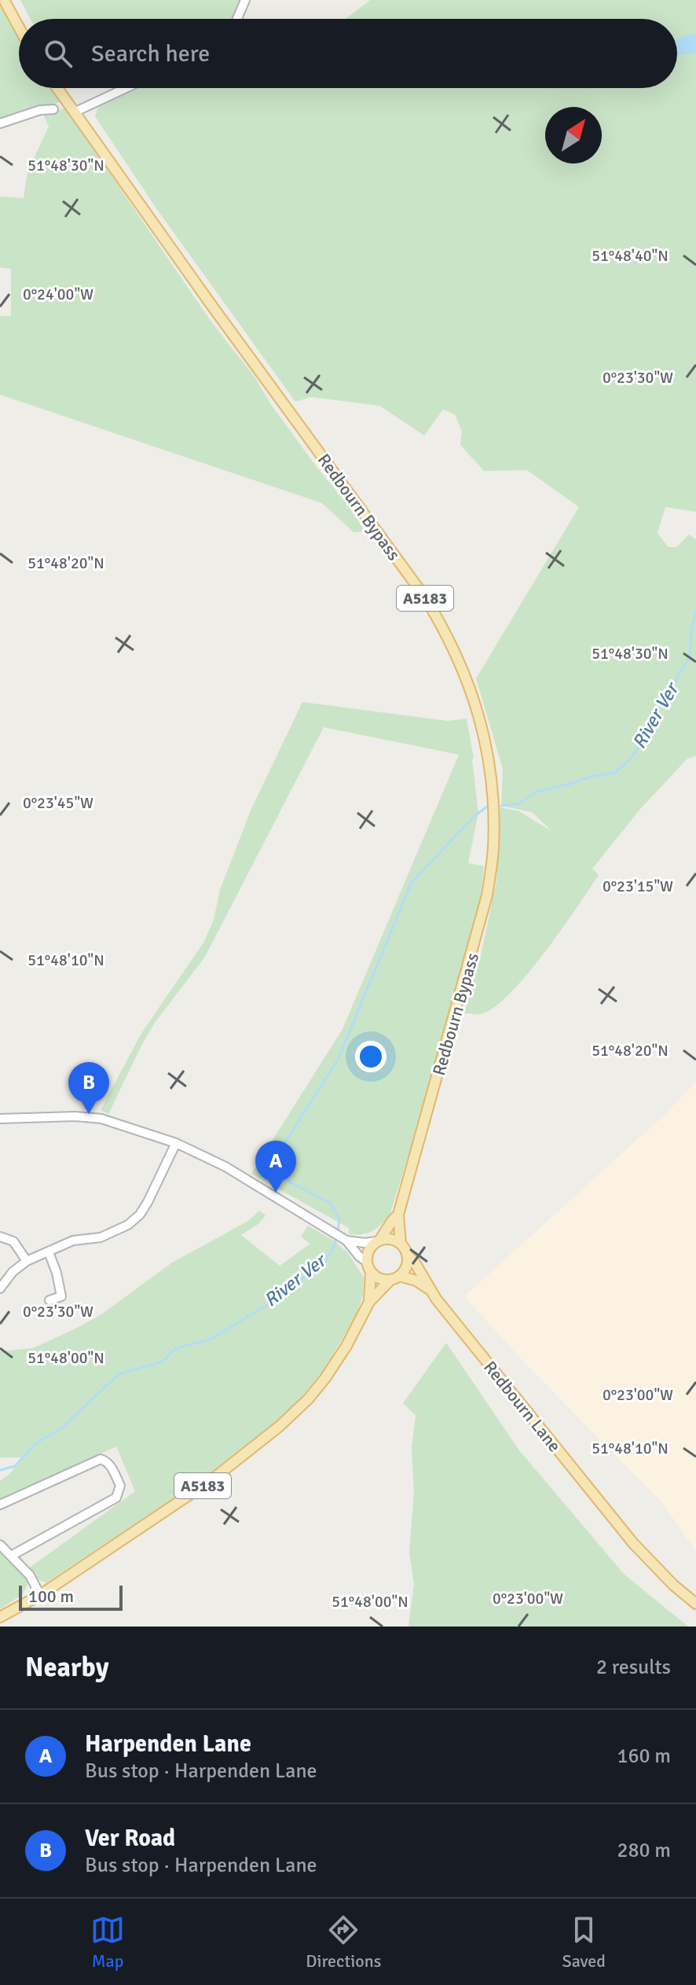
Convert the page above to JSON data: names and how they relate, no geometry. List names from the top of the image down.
{
  "streets": {
    "main road": ["Redbourn Bypass", "A5183", "Redbourn Lane"]
  },
  "crossings": [
    ["Redbourn Bypass", "A5183"],
    ["Redbourn Bypass", "Redbourn Lane"],
    ["A5183", "Redbourn Lane"]
  ],
  "water": ["River Ver"],
  "scale_bar": "100 m",
  "north": "top right",
  "page": {
    "search": "Search here",
    "pins": ["B", "A"],
    "scale": "100 m",
    "heading": ["Nearby", "2 results"],
    "list": [
      {
        "mark": "A",
        "name": "Harpenden Lane",
        "note": "Bus stop · Harpenden Lane",
        "value": "160 m"
      },
      {
        "mark": "B",
        "name": "Ver Road",
        "note": "Bus stop · Harpenden Lane",
        "value": "280 m"
      }
    ],
    "nav": ["Map", "Directions", "Saved"]
  },
  "coordinates": [
    "51°48'30\"N",
    "51°48'40\"N",
    "0°24'00\"W",
    "0°23'30\"W",
    "51°48'20\"N",
    "0°23'45\"W",
    "0°23'15\"W",
    "51°48'10\"N",
    "51°48'00\"N",
    "0°23'00\"W"
  ]
}
